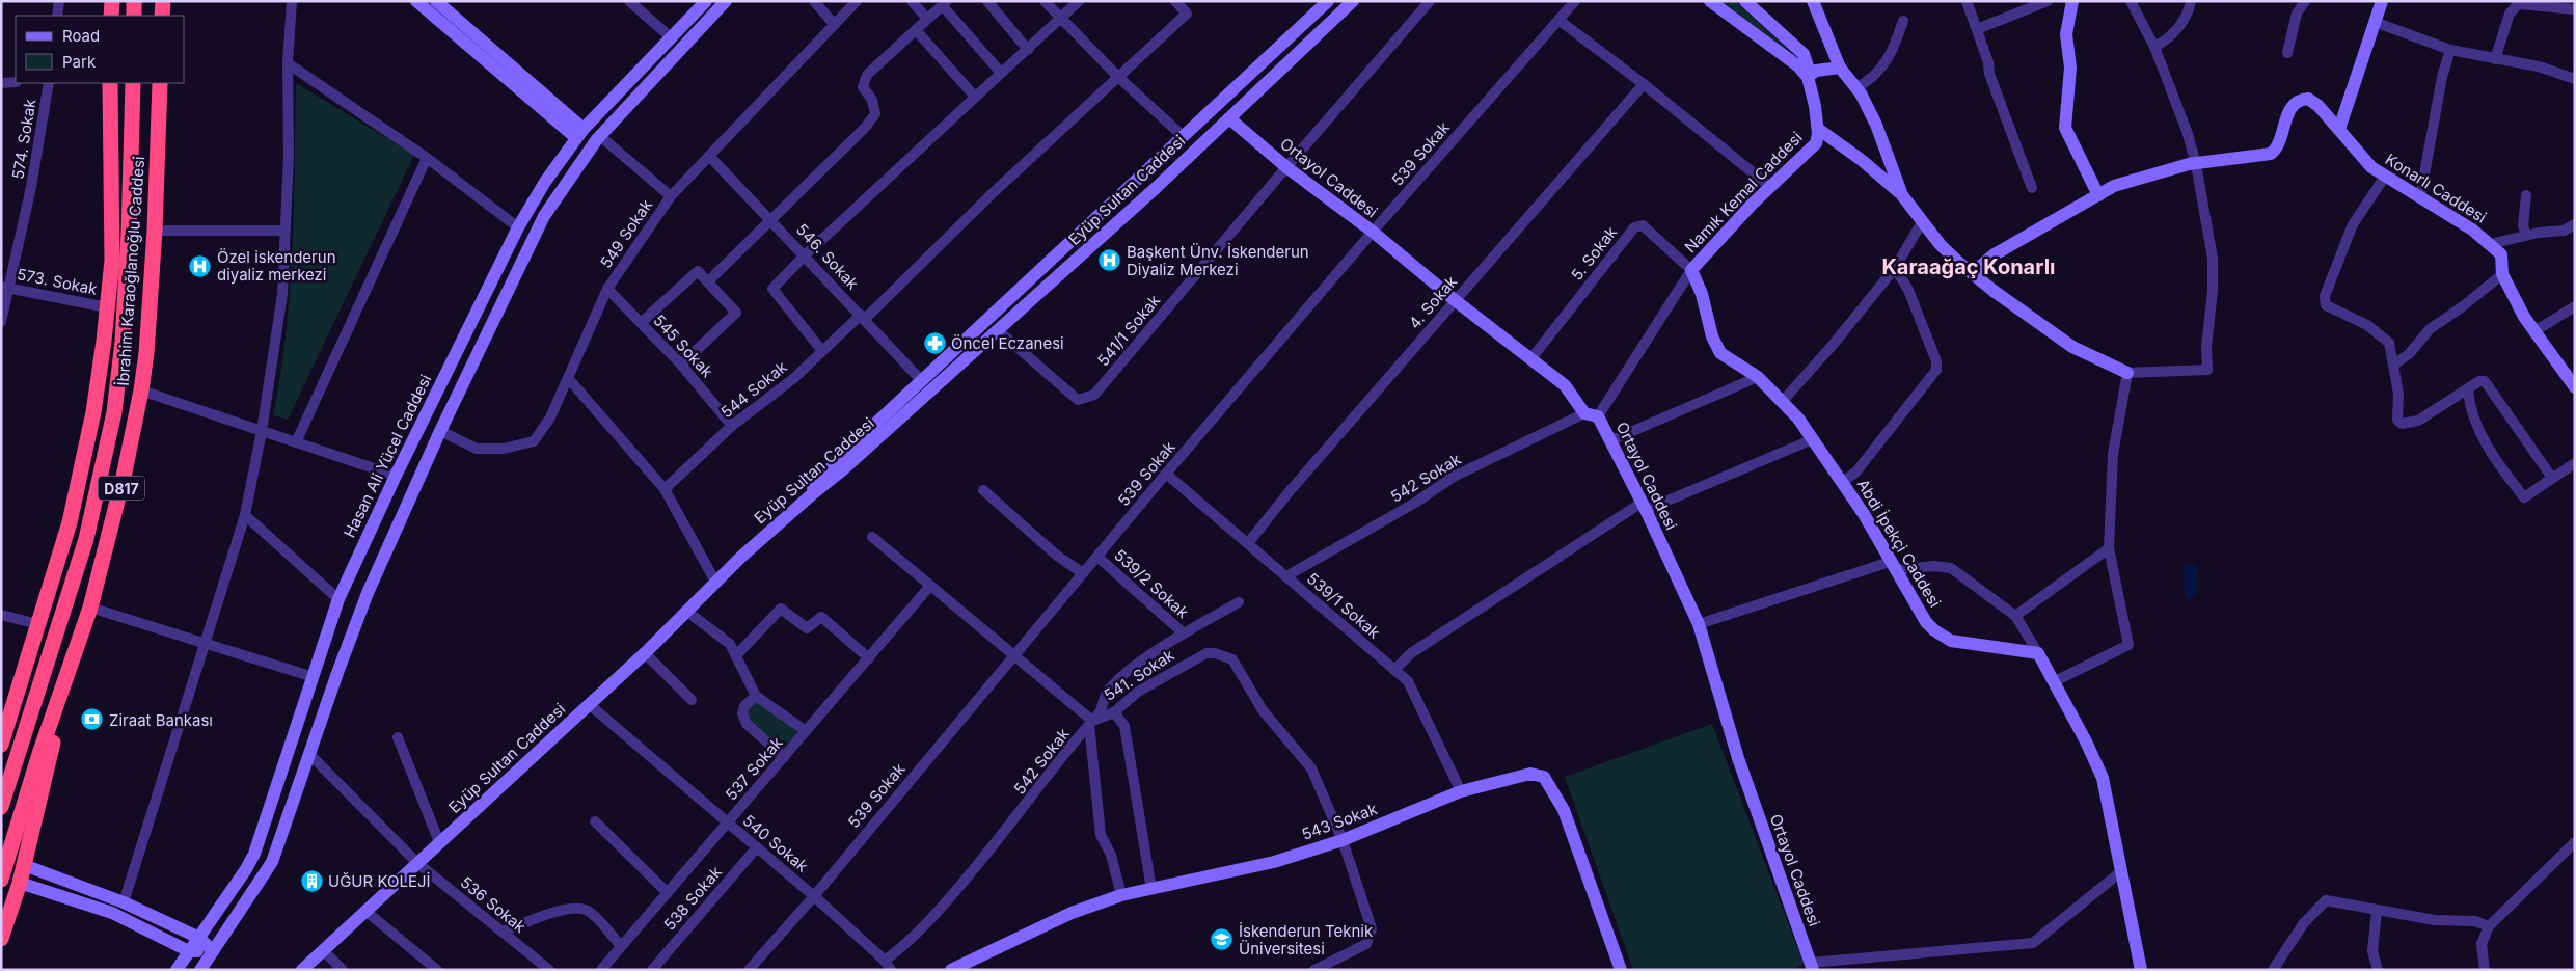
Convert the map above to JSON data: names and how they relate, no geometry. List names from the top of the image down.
{
  "streets": {
    "highway": ["İbrahim Karaoğlanoğlu Caddesi", "D817"],
    "street": [
      "574. Sokak",
      "539 Sokak",
      "Ortayol Caddesi",
      "Konarlı Caddesi",
      "Eyüp Sultan Caddesi",
      "Namık Kemal Caddesi",
      "549 Sokak",
      "5. Sokak",
      "546. Sokak",
      "573. Sokak",
      "4. Sokak",
      "541/1 Sokak",
      "545 Sokak",
      "544 Sokak",
      "Hasan Ali Yücel Caddesi",
      "542 Sokak",
      "Abdi İpekçi Caddesi",
      "539/2 Sokak",
      "539/1 Sokak",
      "541. Sokak",
      "537 Sokak",
      "543 Sokak",
      "540 Sokak",
      "538 Sokak",
      "536 Sokak"
    ]
  },
  "crossings": [
    ["574. Sokak", "573. Sokak"],
    ["539 Sokak", "Ortayol Caddesi"],
    ["539 Sokak", "539/2 Sokak"],
    ["539 Sokak", "539/1 Sokak"],
    ["539 Sokak", "540 Sokak"],
    ["Ortayol Caddesi", "Eyüp Sultan Caddesi"],
    ["Ortayol Caddesi", "5. Sokak"],
    ["Ortayol Caddesi", "4. Sokak"],
    ["Ortayol Caddesi", "541/1 Sokak"],
    ["Ortayol Caddesi", "542 Sokak"],
    ["Eyüp Sultan Caddesi", "541/1 Sokak"],
    ["Eyüp Sultan Caddesi", "540 Sokak"],
    ["Eyüp Sultan Caddesi", "536 Sokak"],
    ["Namık Kemal Caddesi", "5. Sokak"],
    ["Namık Kemal Caddesi", "Abdi İpekçi Caddesi"],
    ["549 Sokak", "546. Sokak"],
    ["549 Sokak", "545 Sokak"],
    ["5. Sokak", "Abdi İpekçi Caddesi"],
    ["546. Sokak", "544 Sokak"],
    ["4. Sokak", "539/1 Sokak"],
    ["545 Sokak", "544 Sokak"],
    ["542 Sokak", "539/2 Sokak"],
    ["542 Sokak", "539/1 Sokak"],
    ["542 Sokak", "541. Sokak"],
    ["542 Sokak", "540 Sokak"],
    ["539/1 Sokak", "543 Sokak"],
    ["541. Sokak", "543 Sokak"],
    ["537 Sokak", "540 Sokak"],
    ["540 Sokak", "538 Sokak"]
  ],
  "districts": ["Karaağaç Konarlı"],
  "places": {
    "hospital": ["Başkent Ünv. İskenderun Diyaliz Merkezi", "Özel iskenderun diyaliz merkezi"],
    "pharmacy": ["Öncel Eczanesi"],
    "bank": ["Ziraat Bankası"],
    "building": ["UĞUR KOLEJİ"],
    "school or university": ["İskenderun Teknik Üniversitesi"]
  },
  "legend": ["Road", "Park"]
}
